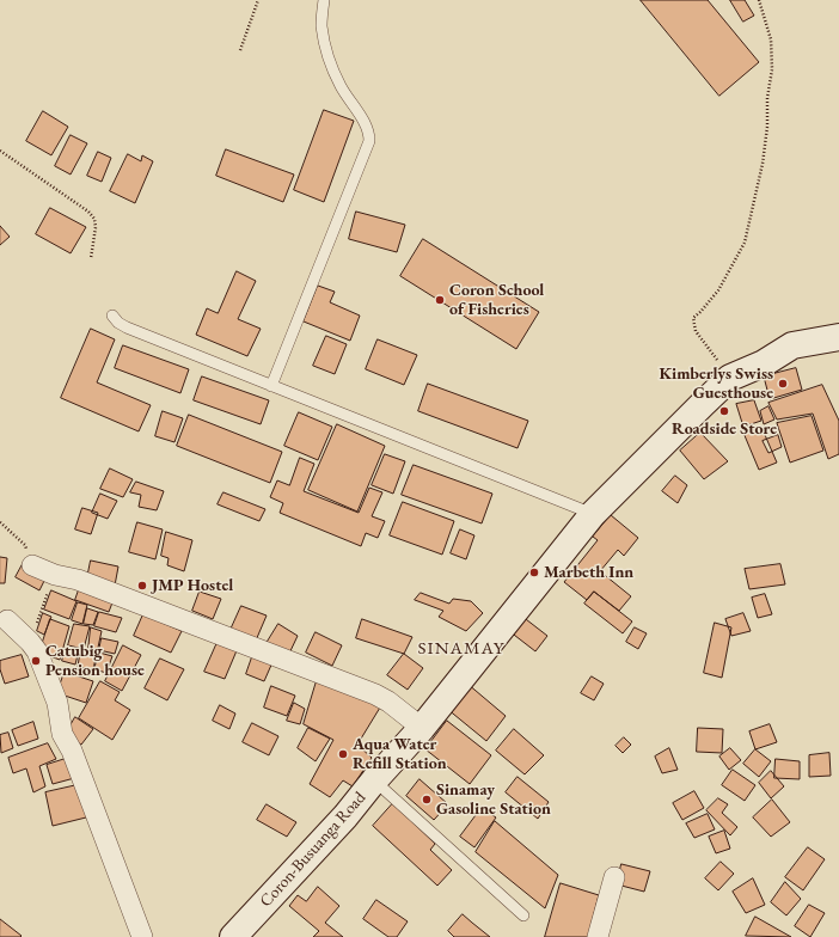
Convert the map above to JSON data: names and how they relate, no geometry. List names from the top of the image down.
{
  "streets": {
    "main road": ["Coron-Busuanga Road"]
  },
  "districts": ["SINAMAY"],
  "places": [
    "Coron School of Fisheries",
    "Kimberlys Swiss Guesthouse",
    "Roadside Store",
    "Marbeth Inn",
    "JMP Hostel",
    "Catubig Pension house",
    "Aqua Water Refill Station",
    "Sinamay Gasoline Station"
  ]
}
